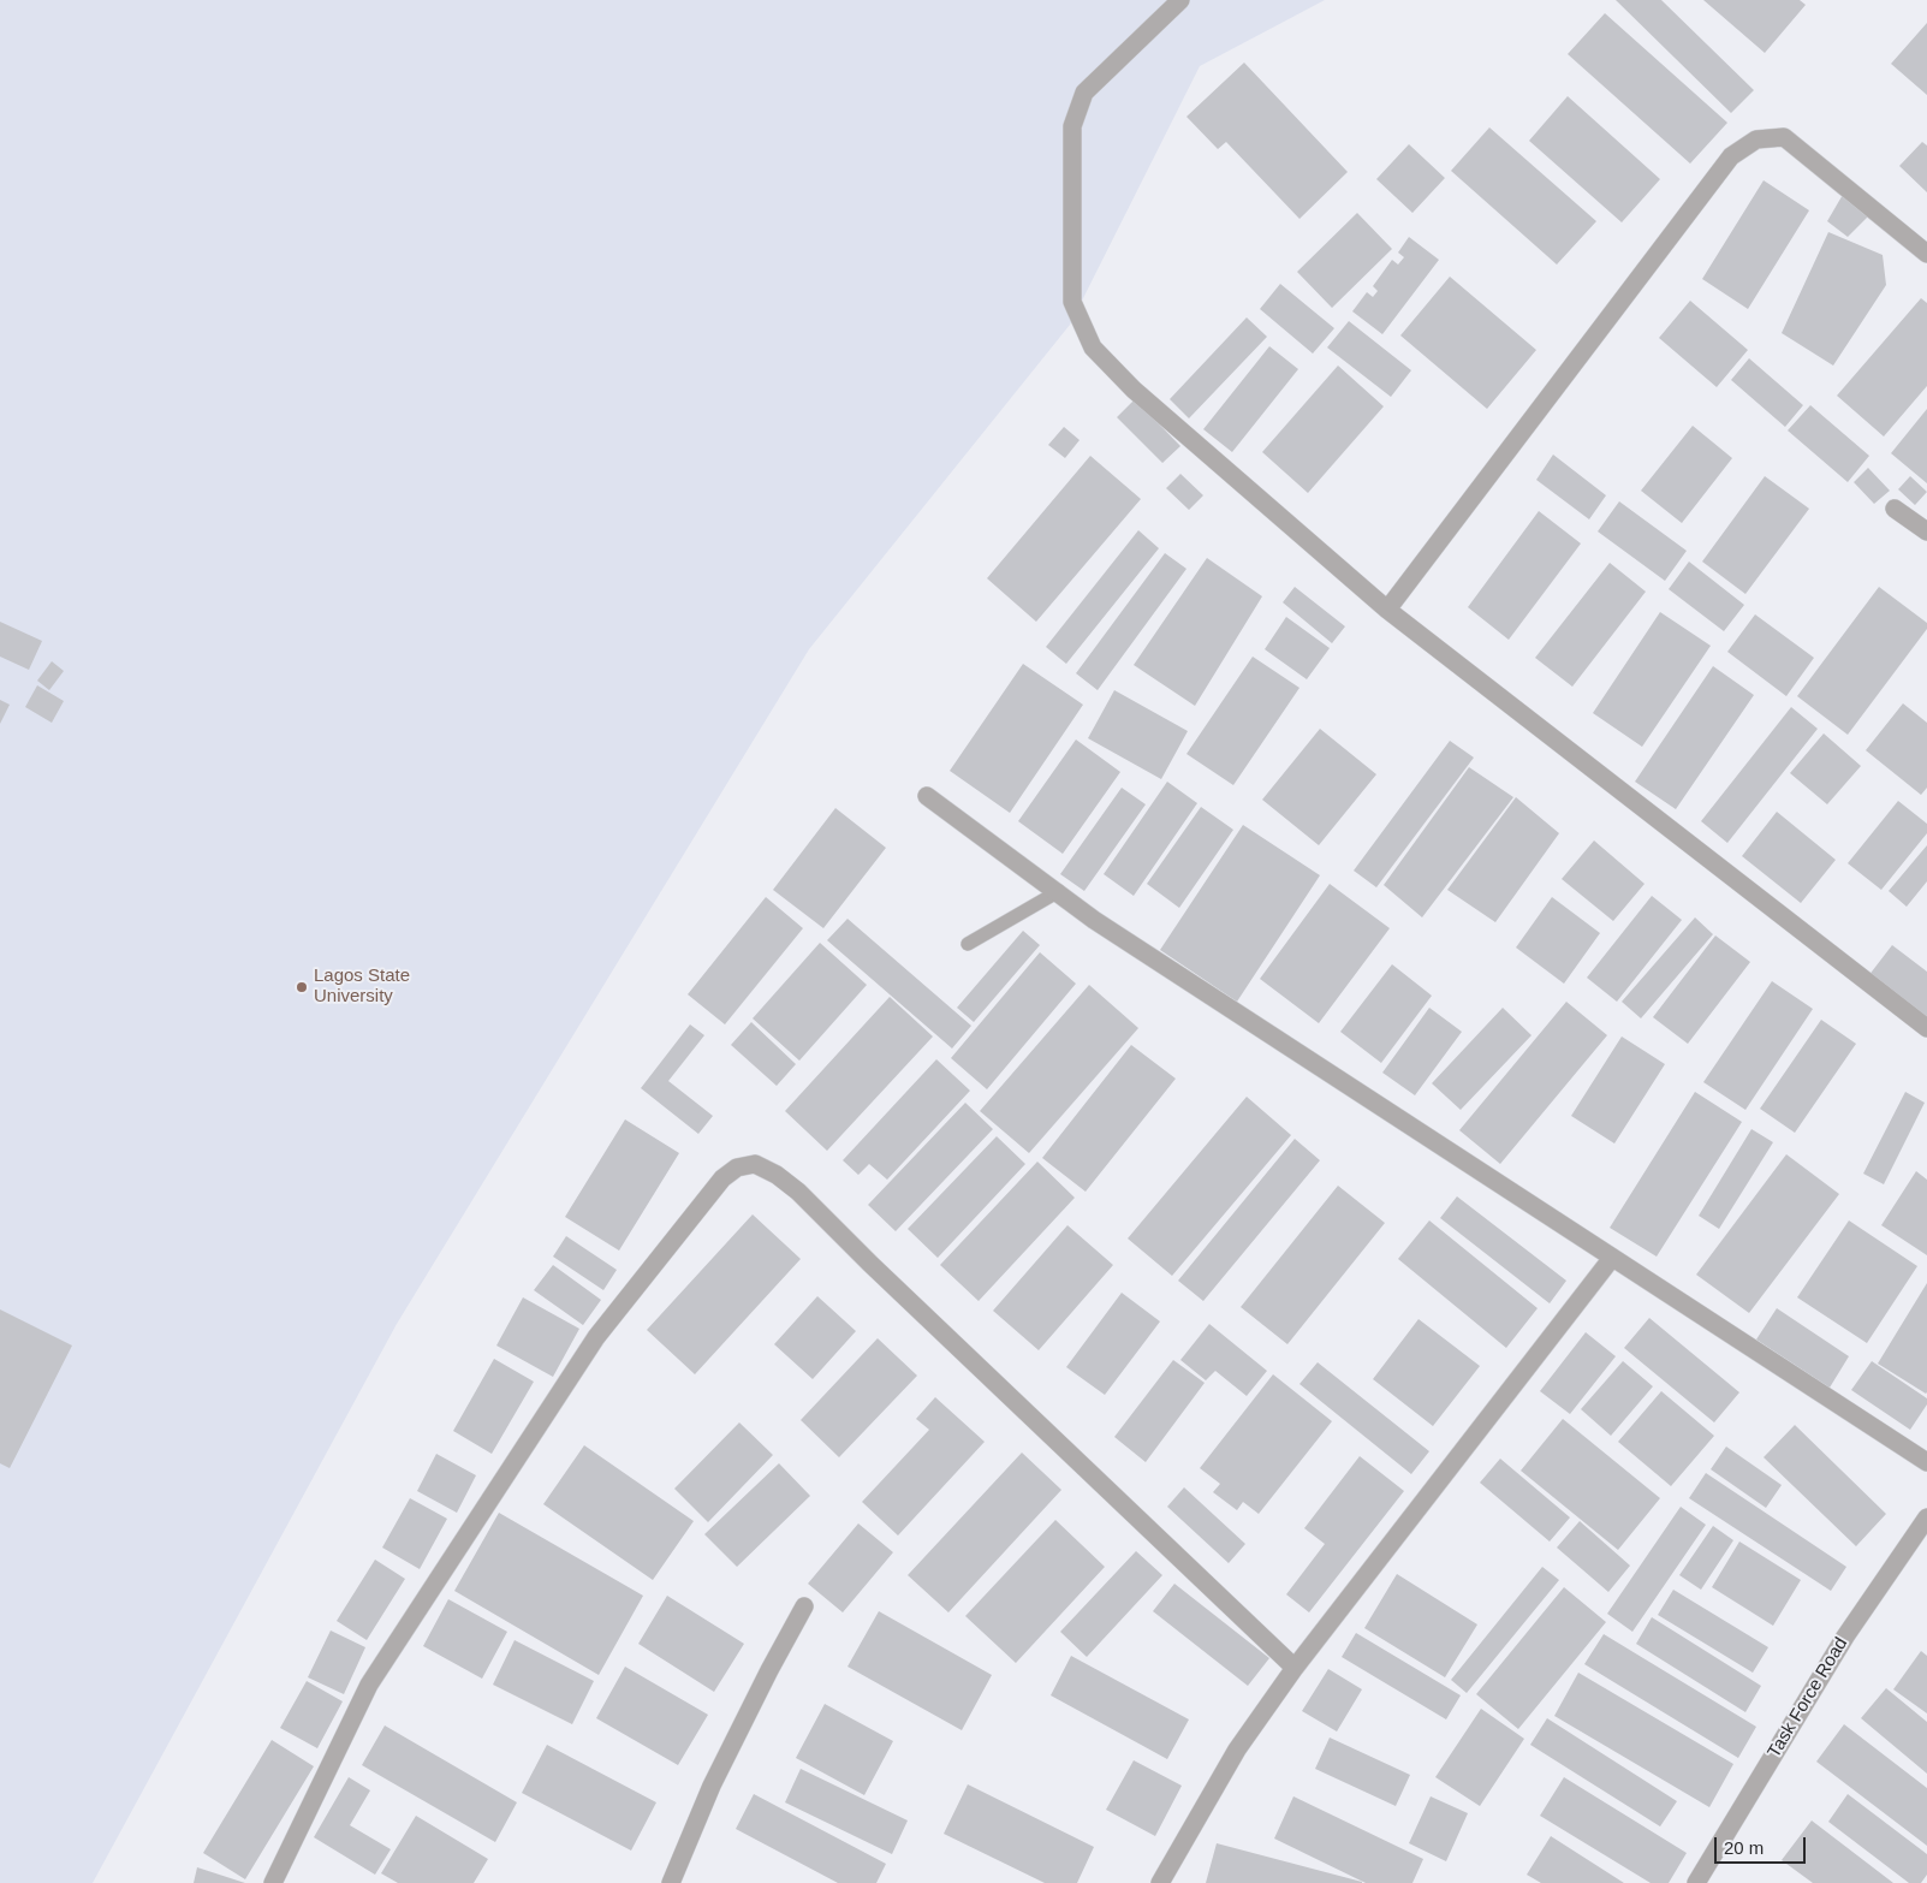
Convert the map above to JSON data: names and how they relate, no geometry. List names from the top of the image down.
{
  "streets": {
    "street": ["Task Force Road"]
  },
  "places": ["Lagos State University"],
  "scale_bar": "20 m"
}
